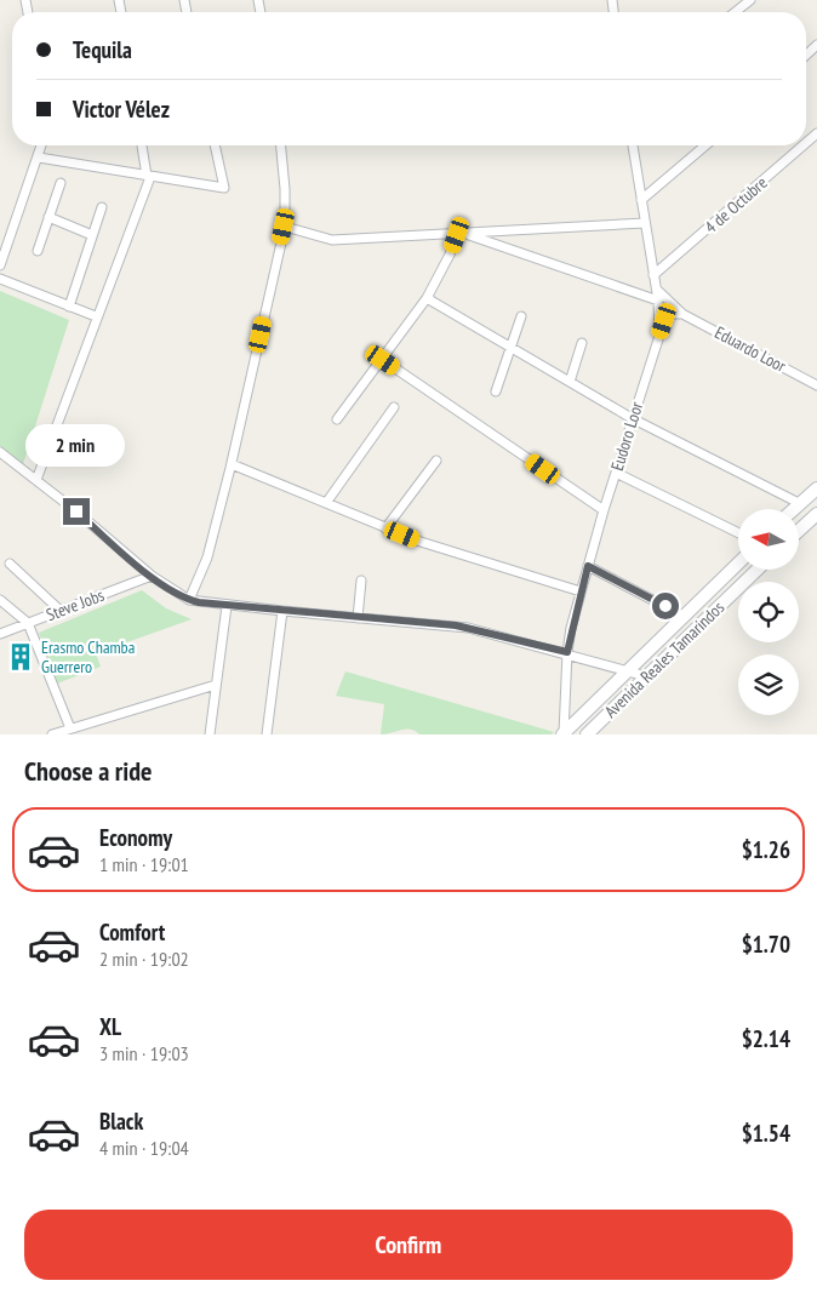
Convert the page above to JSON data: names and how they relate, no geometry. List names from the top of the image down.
{
  "streets": {
    "main road": ["Avenida Reales Tamarindos"],
    "street": [
      "4 de Octubre",
      "Eduardo Loor",
      "Eudoro Loor",
      "Steve Jobs"
    ]
  },
  "crossings": [
    ["4 de Octubre", "Eudoro Loor"],
    ["Eduardo Loor", "Eudoro Loor"],
    ["Eudoro Loor", "Avenida Reales Tamarindos"]
  ],
  "places": {
    "building": ["Erasmo Chamba Guerrero"]
  },
  "north": "left",
  "page": {
    "banner": ["Tequila", "Victor Vélez"],
    "bubble": "2 min",
    "heading": "Choose a ride",
    "list": [
      {
        "name": "Economy",
        "note": "1 min · 19:01",
        "value": "$1.26"
      },
      {
        "name": "Comfort",
        "note": "2 min · 19:02",
        "value": "$1.70"
      },
      {
        "name": "XL",
        "note": "3 min · 19:03",
        "value": "$2.14"
      },
      {
        "name": "Black",
        "note": "4 min · 19:04",
        "value": "$1.54"
      }
    ],
    "buttons": "Confirm"
  }
}
